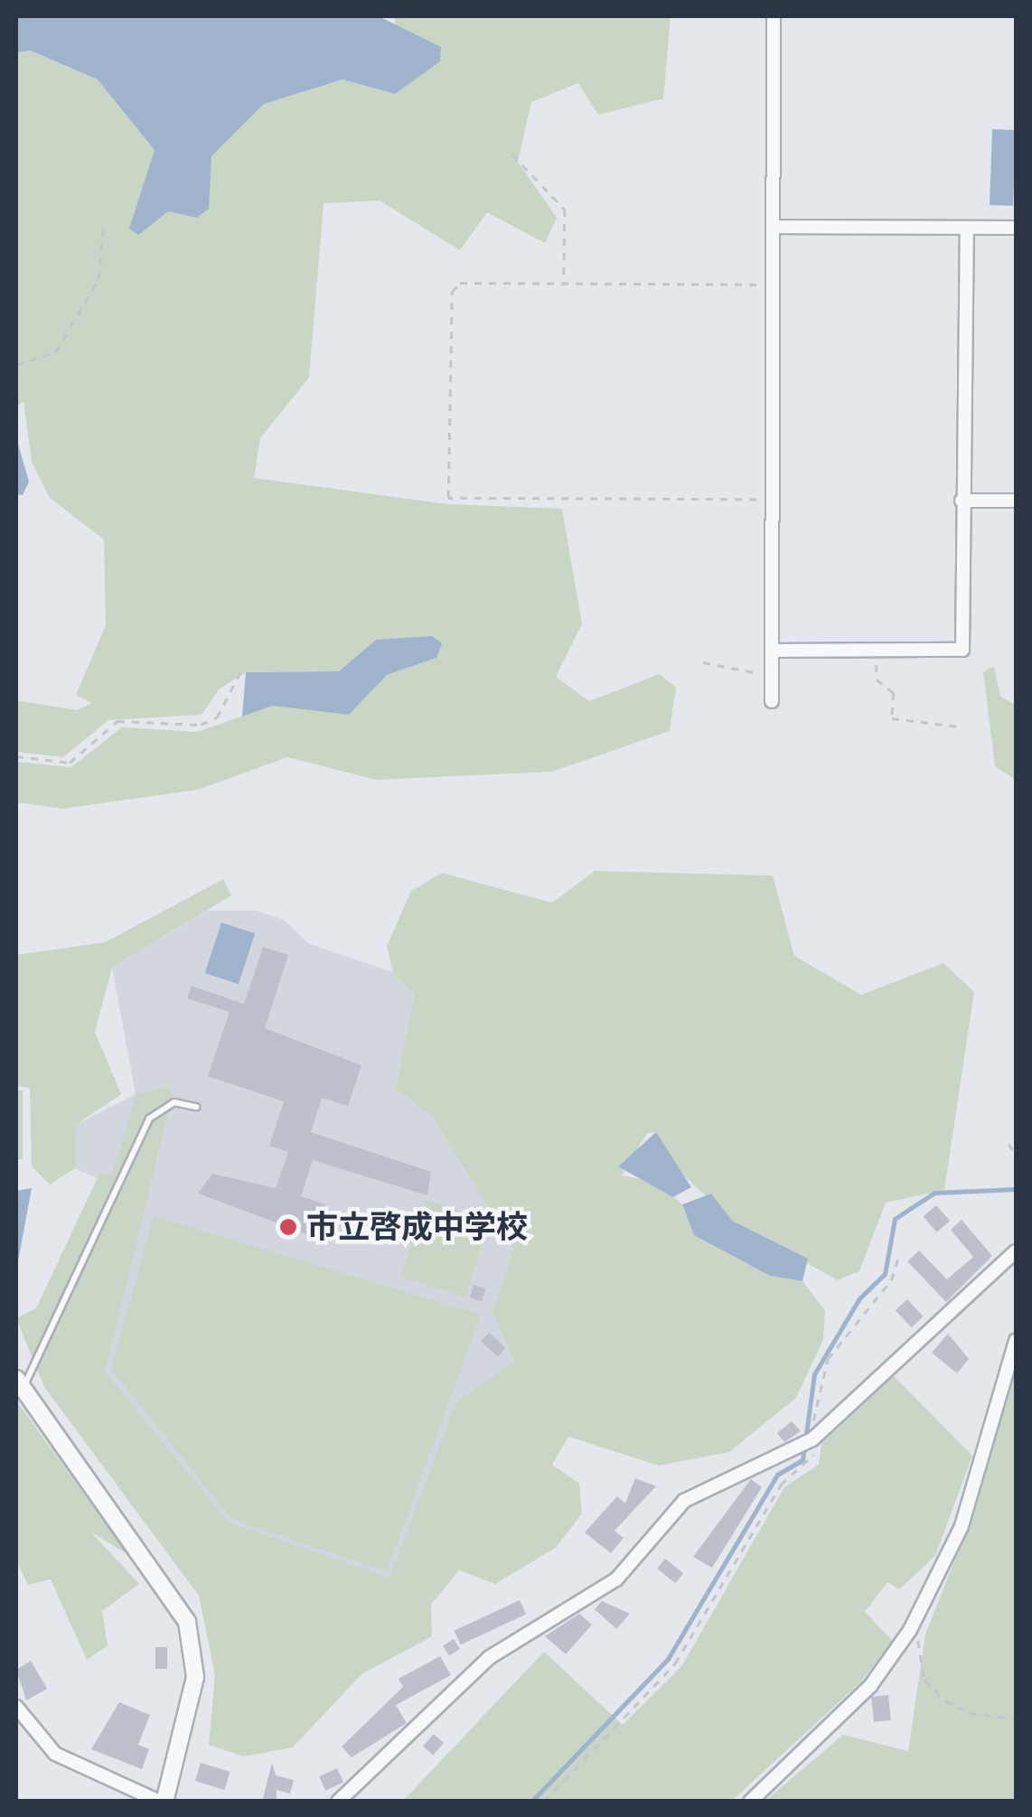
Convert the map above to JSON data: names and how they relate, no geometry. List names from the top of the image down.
{
  "places": ["市立啓成中学校"]
}
